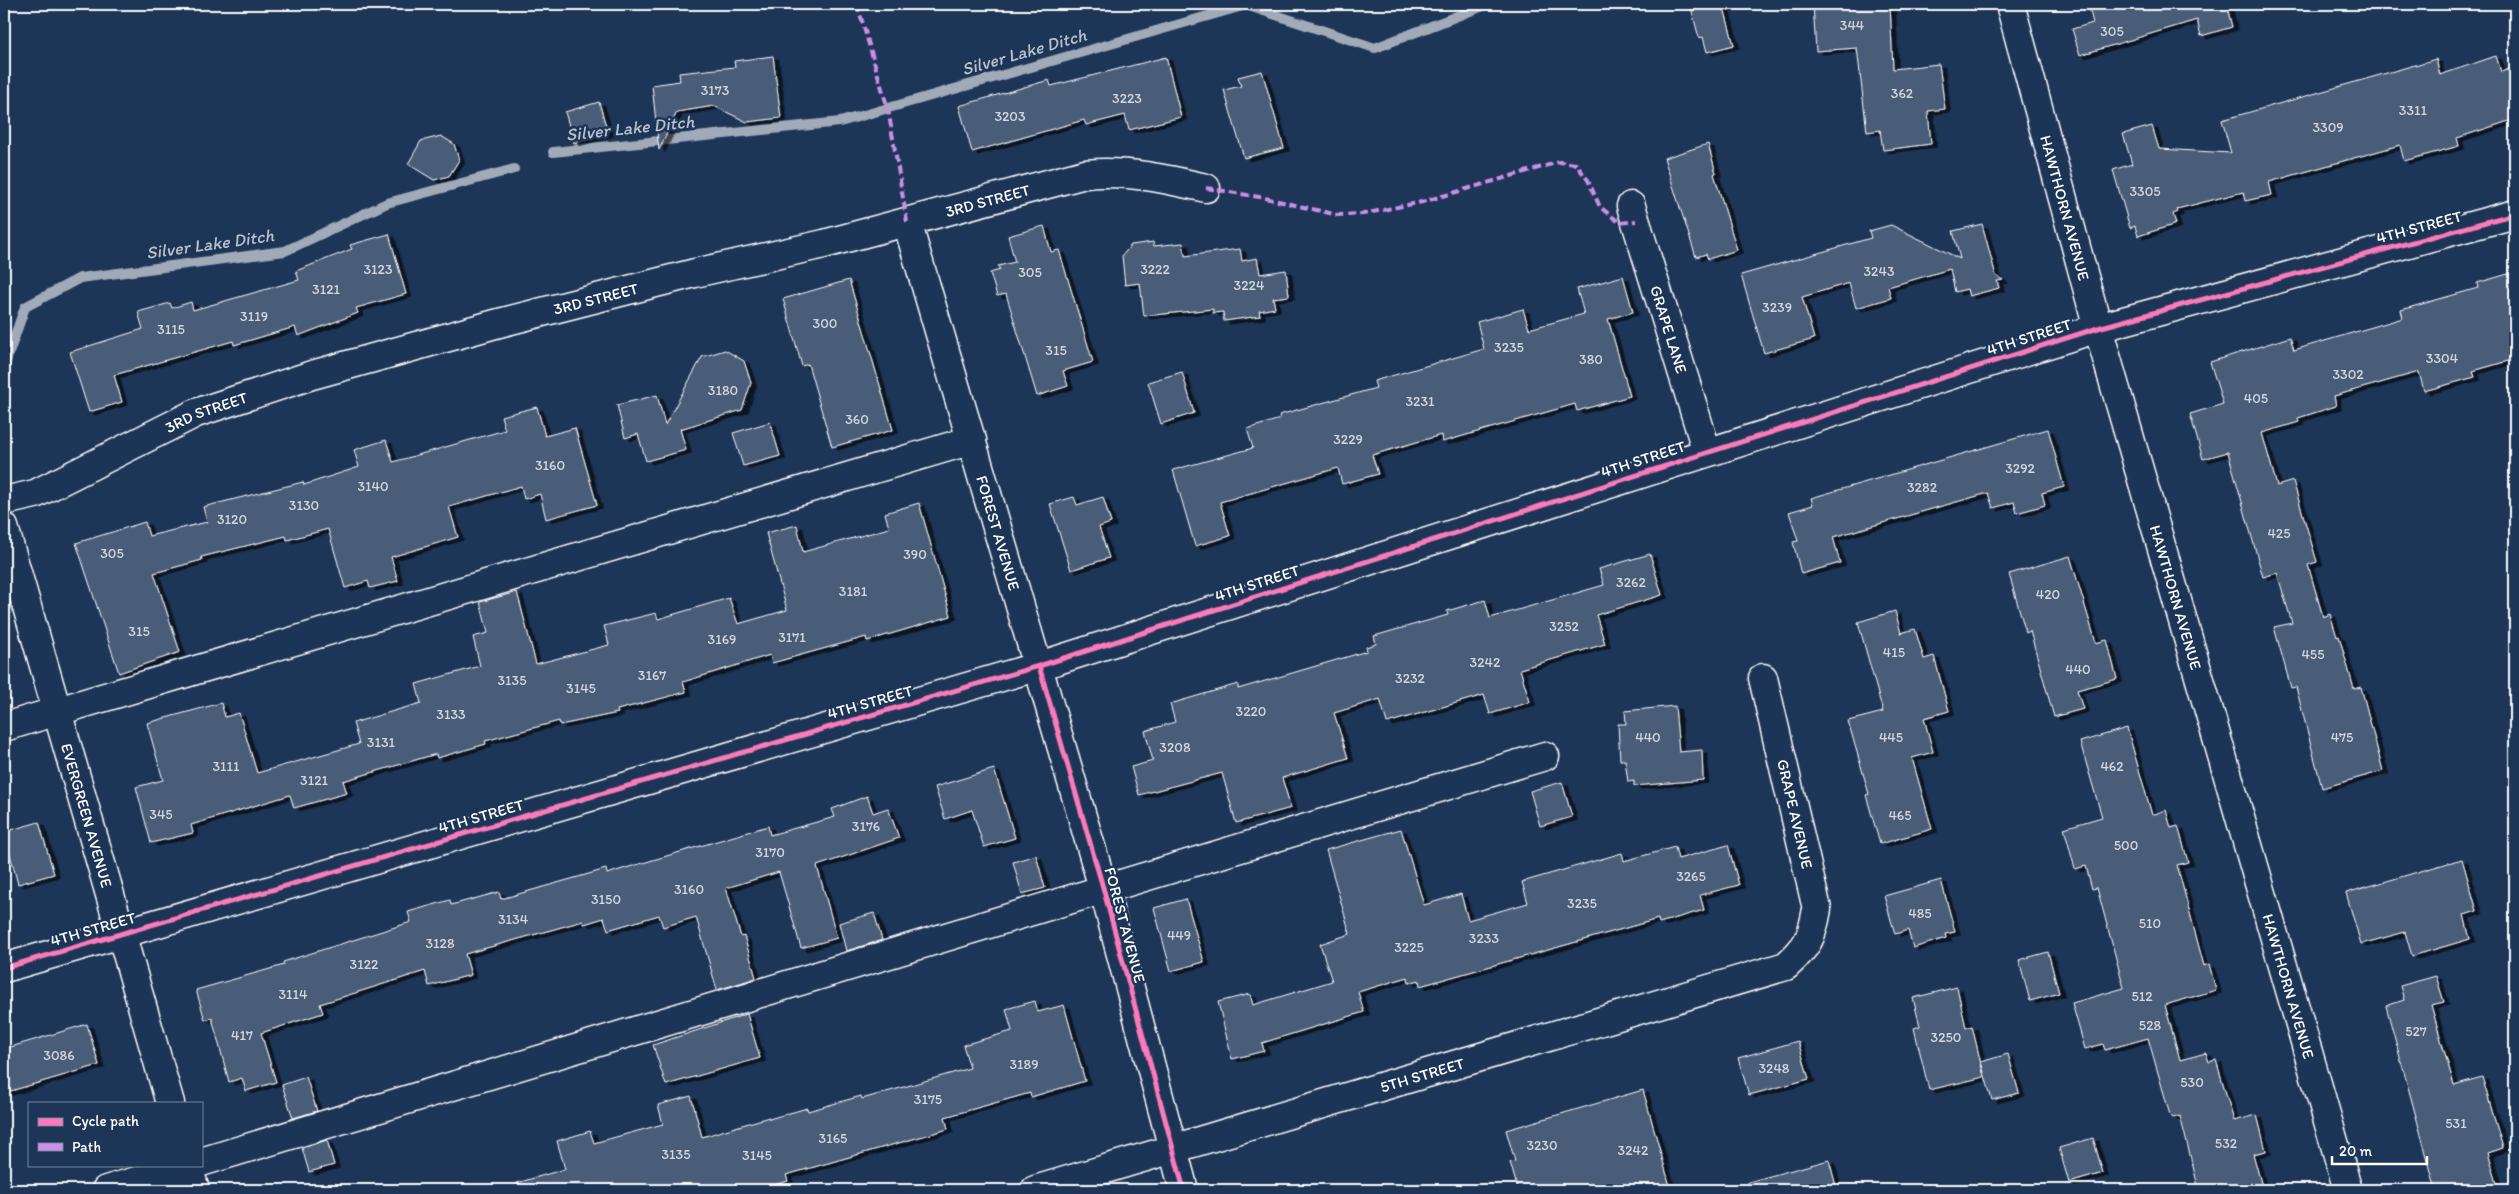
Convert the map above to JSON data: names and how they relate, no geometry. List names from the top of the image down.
{
  "streets": {
    "street": [
      "3RD STREET",
      "HAWTHORN AVENUE",
      "4TH STREET",
      "GRAPE LANE",
      "FOREST AVENUE",
      "GRAPE AVENUE",
      "EVERGREEN AVENUE",
      "5TH STREET"
    ]
  },
  "crossings": [
    ["3RD STREET", "FOREST AVENUE"],
    ["HAWTHORN AVENUE", "4TH STREET"],
    ["4TH STREET", "GRAPE LANE"],
    ["4TH STREET", "FOREST AVENUE"],
    ["4TH STREET", "EVERGREEN AVENUE"],
    ["FOREST AVENUE", "5TH STREET"],
    ["GRAPE AVENUE", "5TH STREET"]
  ],
  "water": ["Silver Lake Ditch"],
  "house_numbers": [
    "344",
    "305",
    "3173",
    "362",
    "3223",
    "3311",
    "3203",
    "3309",
    "3305",
    "3123",
    "3222",
    "3243",
    "305",
    "3224",
    "3121",
    "3239",
    "3119",
    "300",
    "3115",
    "3235",
    "315",
    "3304",
    "380",
    "3302",
    "3180",
    "405",
    "3231",
    "360",
    "3229",
    "3160",
    "3292",
    "3140",
    "3282",
    "3130",
    "3120",
    "425",
    "305",
    "390",
    "3262",
    "3181",
    "420",
    "3252",
    "315",
    "3171",
    "3169",
    "415",
    "455",
    "3242",
    "440",
    "3167",
    "3232",
    "3135",
    "3145",
    "3220",
    "3133",
    "440",
    "445",
    "475",
    "3131",
    "3208",
    "3111",
    "462",
    "3121",
    "345",
    "465",
    "3176",
    "500",
    "3170",
    "3265",
    "3160",
    "3150",
    "3235",
    "485",
    "3134",
    "510",
    "449",
    "3233",
    "3128",
    "3225",
    "3122",
    "3114",
    "512",
    "528",
    "527",
    "417",
    "3250",
    "3086",
    "3189",
    "3248",
    "530",
    "3175",
    "531",
    "3165",
    "532",
    "3230",
    "3242",
    "3135",
    "3145"
  ],
  "legend": ["Cycle path", "Path"],
  "scale_bar": "20 m"
}
